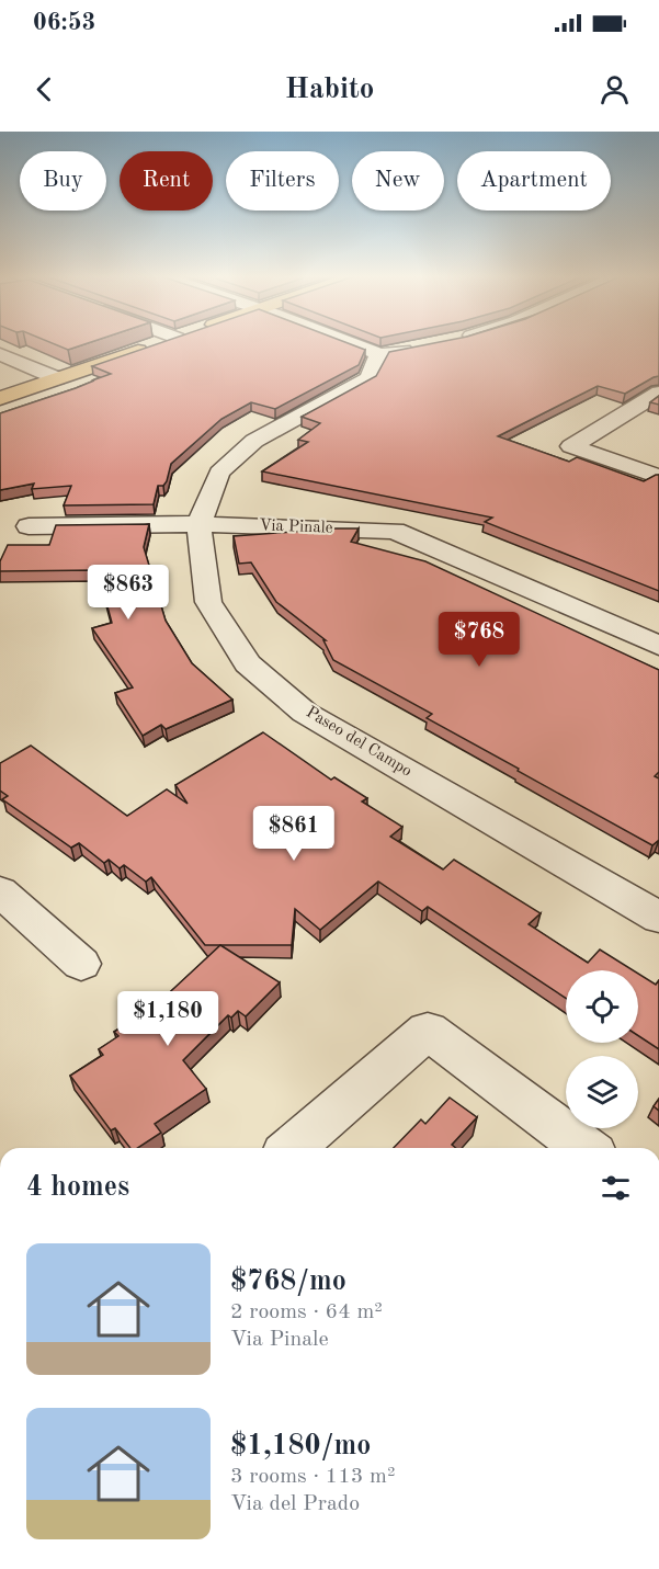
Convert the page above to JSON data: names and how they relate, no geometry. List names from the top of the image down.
{
  "streets": {
    "street": ["Via Pinale", "Paseo del Campo"]
  },
  "crossings": [
    ["Via Pinale", "Paseo del Campo"]
  ],
  "page": {
    "status": "06:53",
    "header": "Habito",
    "chip": [
      "Buy",
      "Rent",
      "Filters",
      "New",
      "Apartment"
    ],
    "price": [
      "$863",
      "$768",
      "$861",
      "$1,180"
    ],
    "heading": "4 homes",
    "list": [
      {
        "name": "$768/mo",
        "note": "2 rooms · 64 m² · Via Pinale"
      },
      {
        "name": "$1,180/mo",
        "note": "3 rooms · 113 m² · Via del Prado"
      }
    ]
  }
}
